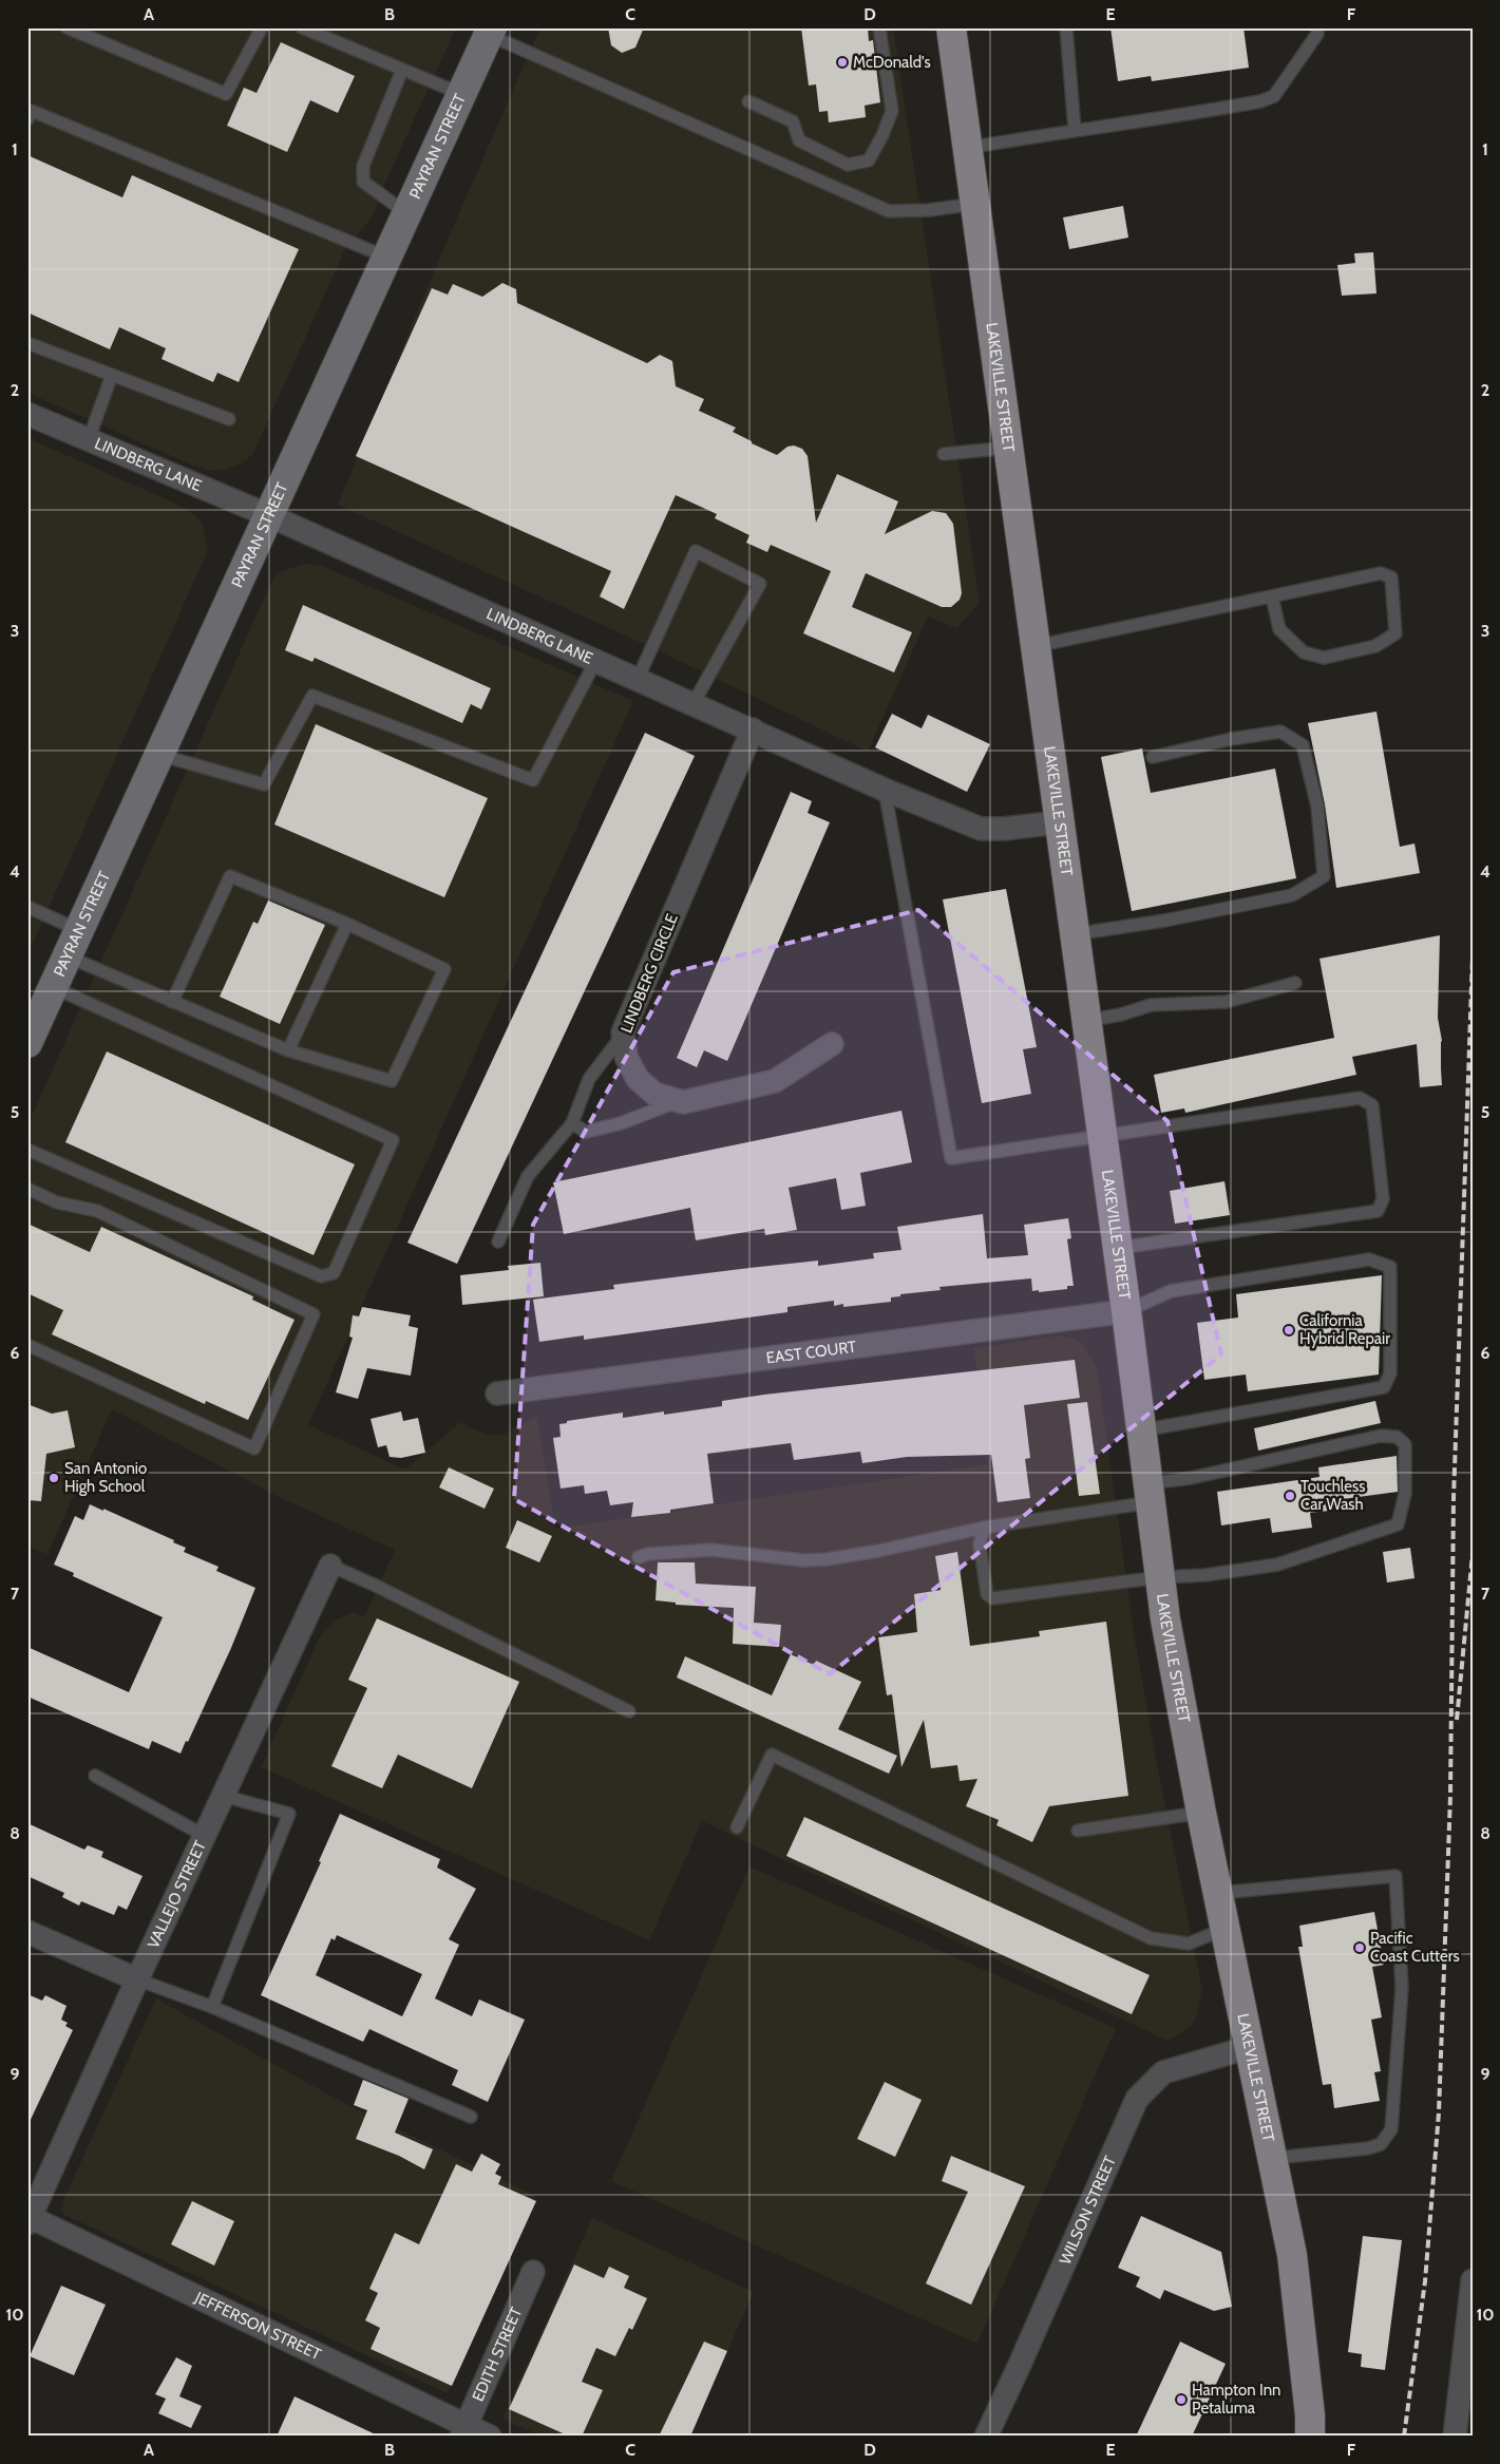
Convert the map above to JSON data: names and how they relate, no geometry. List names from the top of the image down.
{
  "streets": {
    "main road": ["PAYRAN STREET", "LAKEVILLE STREET"],
    "street": [
      "LINDBERG LANE",
      "LINDBERG CIRCLE",
      "EAST COURT",
      "VALLEJO STREET",
      "WILSON STREET",
      "JEFFERSON STREET",
      "EDITH STREET"
    ]
  },
  "crossings": [
    ["PAYRAN STREET", "LINDBERG LANE"],
    ["LAKEVILLE STREET", "LINDBERG LANE"],
    ["LAKEVILLE STREET", "EAST COURT"],
    ["LAKEVILLE STREET", "WILSON STREET"],
    ["LINDBERG LANE", "LINDBERG CIRCLE"],
    ["VALLEJO STREET", "JEFFERSON STREET"],
    ["JEFFERSON STREET", "EDITH STREET"]
  ],
  "places": [
    "McDonald's",
    "California Hybrid Repair",
    "San Antonio High School",
    "Touchless Car Wash",
    "Pacific Coast Cutters",
    "Hampton Inn Petaluma"
  ],
  "grid": {
    "columns": [
      "A",
      "B",
      "C",
      "D",
      "E",
      "F"
    ],
    "rows": [
      "1",
      "2",
      "3",
      "4",
      "5",
      "6",
      "7",
      "8",
      "9",
      "10"
    ]
  }
}
